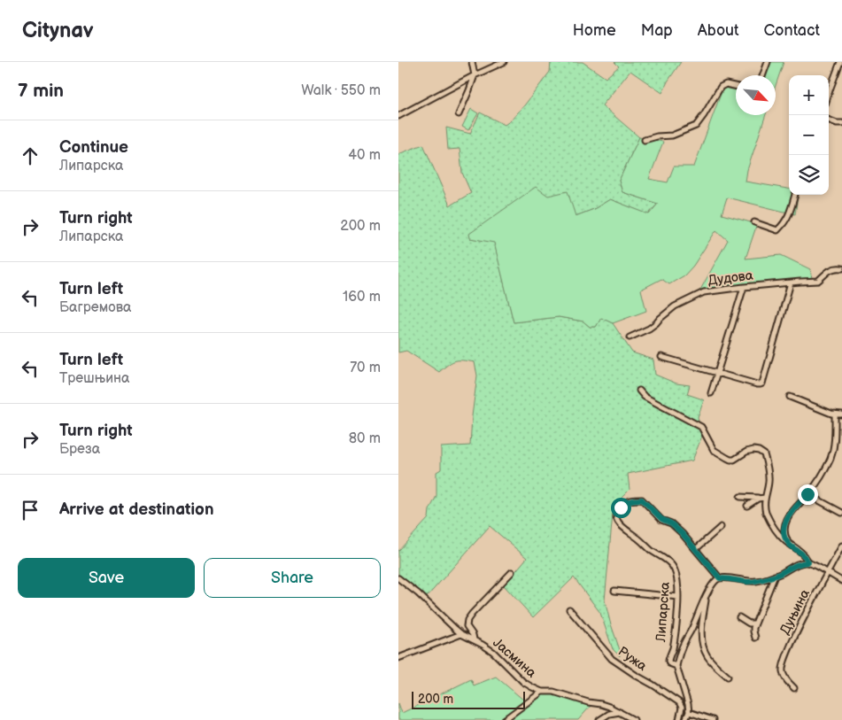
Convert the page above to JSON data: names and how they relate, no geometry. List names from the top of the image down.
{
  "streets": {
    "street": [
      "Дудова",
      "Липарска",
      "Дуњина",
      "Јасмина",
      "Ружа"
    ]
  },
  "scale_bar": "200 m",
  "north": "bottom right",
  "page": {
    "header": "Citynav",
    "nav": [
      "Home",
      "Map",
      "About",
      "Contact"
    ],
    "heading": ["7 min", "Walk · 550 m"],
    "map_buttons": ["+", "−"],
    "list": [
      ["Continue", "Липарска", "40 m"],
      ["Turn right", "Липарска", "200 m"],
      ["Turn left", "Багремова", "160 m"],
      ["Turn left", "Трешњина", "70 m"],
      ["Turn right", "Бреза", "80 m"],
      "Arrive at destination"
    ],
    "buttons": ["Save", "Share"],
    "scale": "200 m"
  }
}
